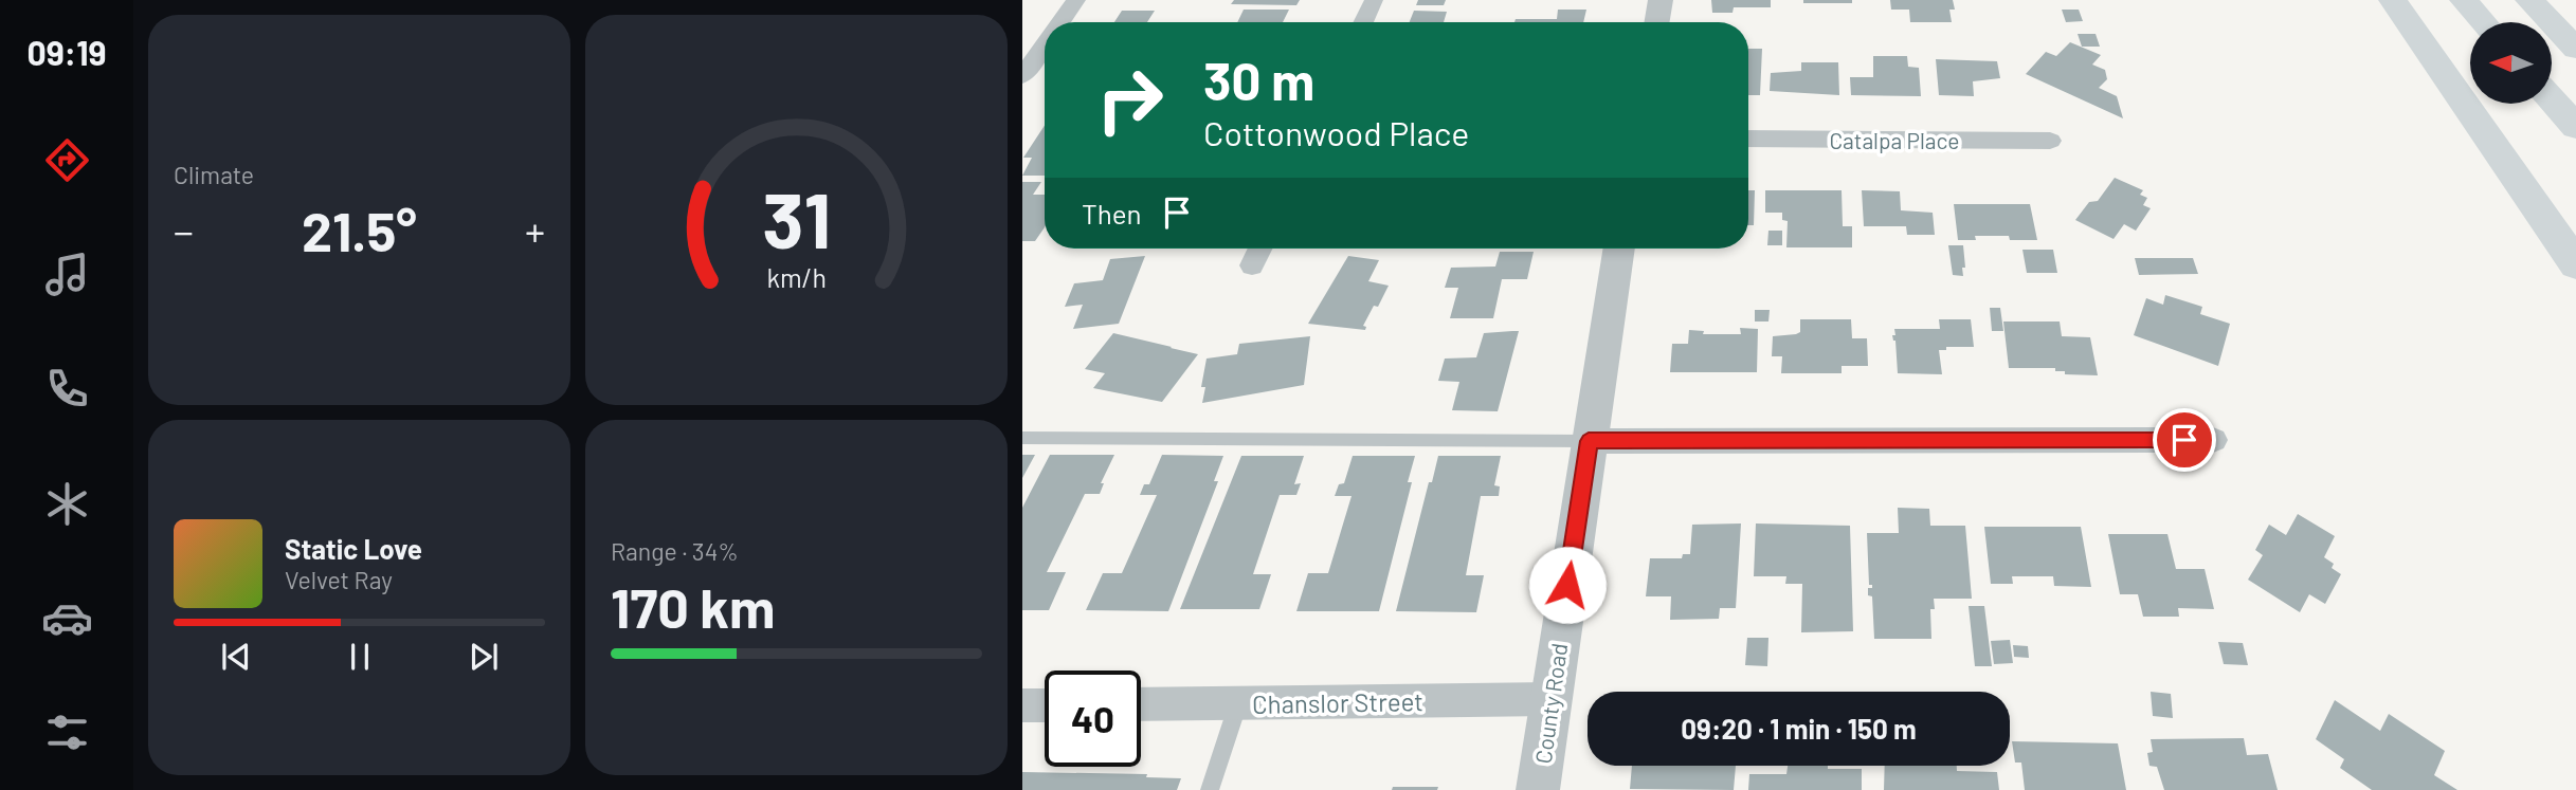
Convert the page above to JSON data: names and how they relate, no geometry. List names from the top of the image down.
{
  "streets": {
    "street": ["Catalpa Place", "Chanslor Street", "County Road"]
  },
  "crossings": [
    ["Chanslor Street", "County Road"]
  ],
  "north": "left",
  "page": {
    "tabs": "09:19",
    "tile": [
      "Climate",
      ["Range · 34%", "170 km"]
    ],
    "turn": ["30 m", "Cottonwood Place"],
    "then": "Then",
    "heat": ["−", "21.5°", "+"],
    "song": ["Static Love", "Velvet Ray"],
    "limit": "40",
    "trip": "09:20 · 1 min · 150 m",
    "gauge": ["31", "km/h"]
  }
}
